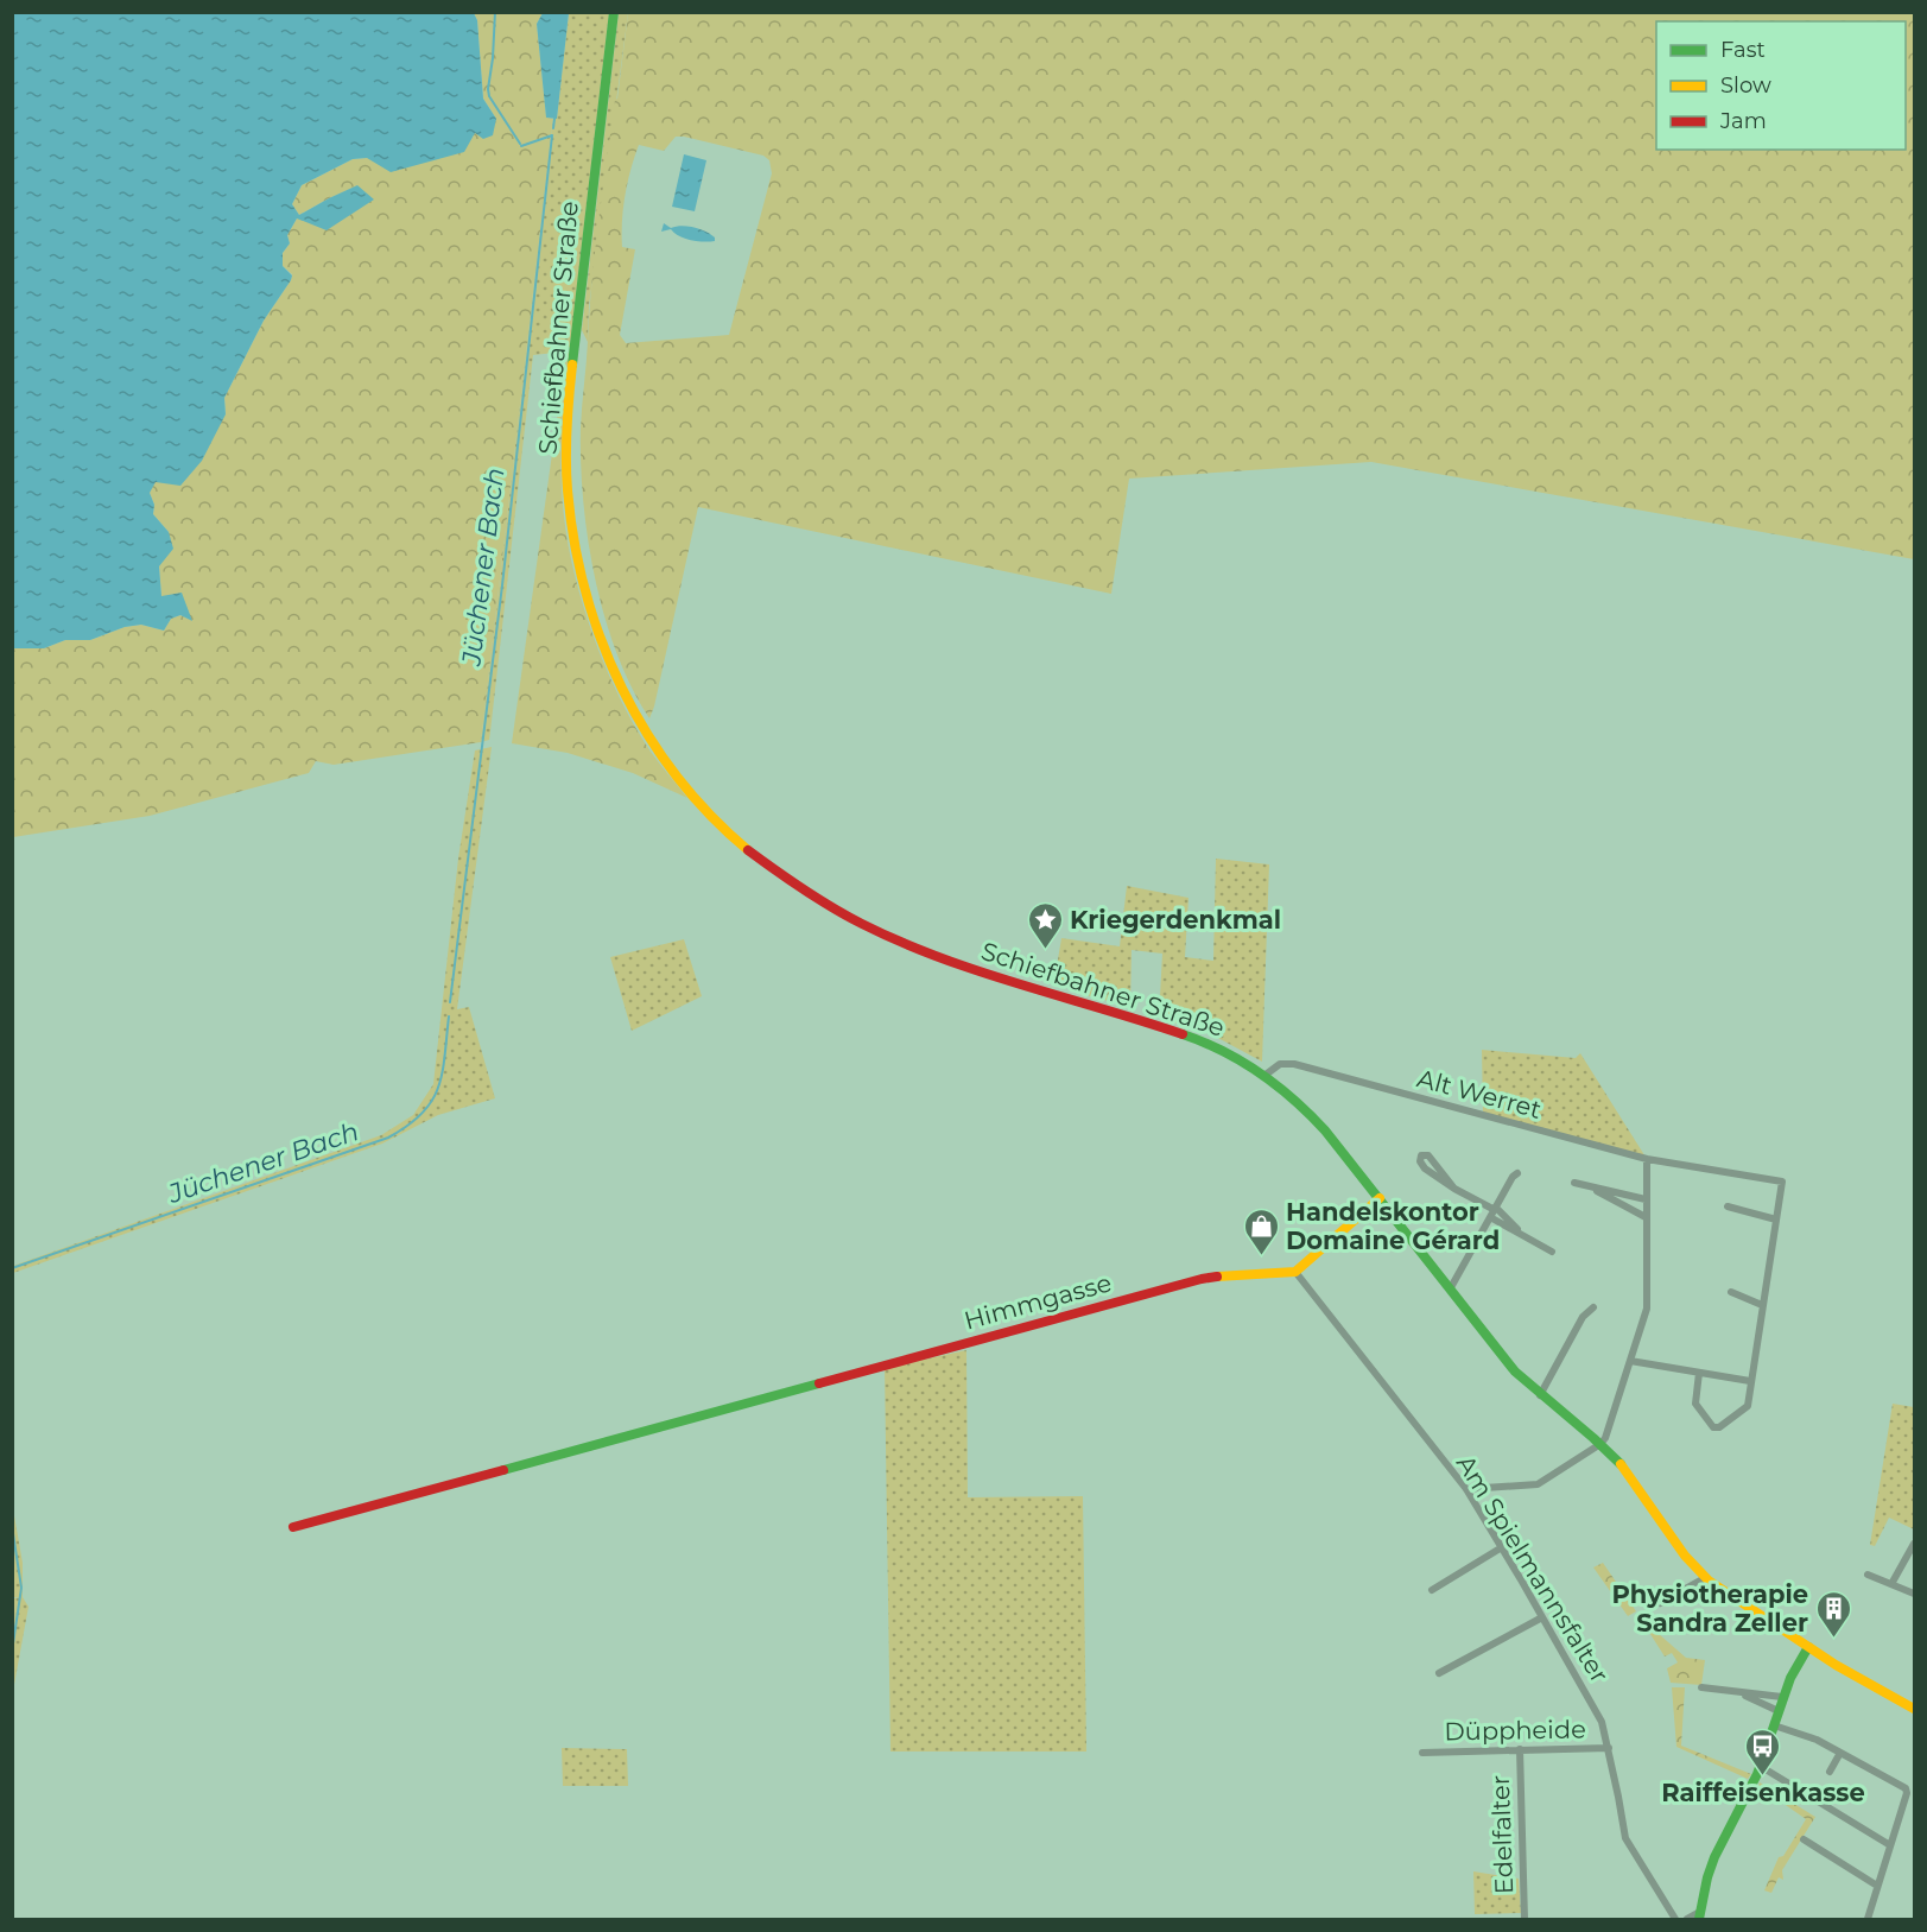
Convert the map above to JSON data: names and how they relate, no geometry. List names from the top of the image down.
{
  "streets": {
    "street": [
      "Schiefbahner Straße",
      "Alt Werret",
      "Himmgasse",
      "Am Spielmannsfalter",
      "Düppheide",
      "Edelfalter"
    ]
  },
  "crossings": [
    ["Schiefbahner Straße", "Alt Werret"],
    ["Himmgasse", "Am Spielmannsfalter"],
    ["Am Spielmannsfalter", "Düppheide"],
    ["Düppheide", "Edelfalter"]
  ],
  "water": ["Jüchener Bach"],
  "places": {
    "place": ["Kriegerdenkmal"],
    "shop": ["Handelskontor Domaine Gérard"],
    "building": ["Physiotherapie Sandra Zeller"],
    "bus stop": ["Raiffeisenkasse"]
  },
  "legend": ["Fast", "Slow", "Jam"]
}
